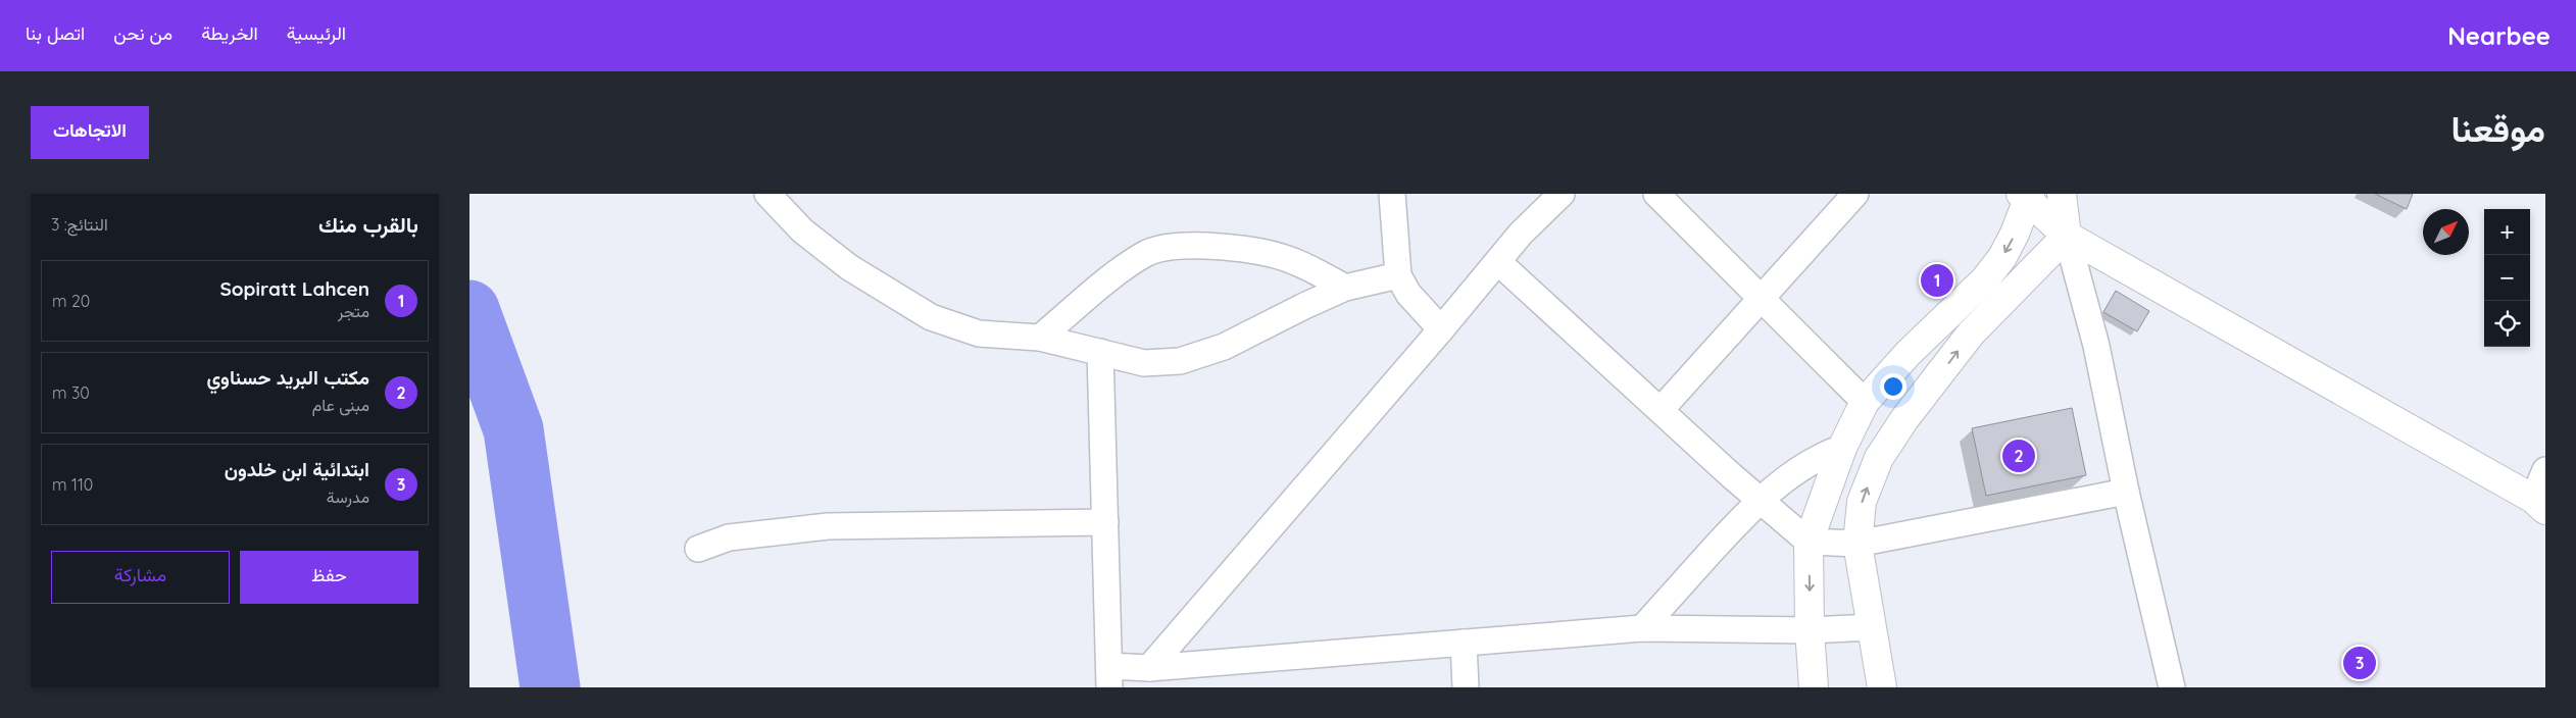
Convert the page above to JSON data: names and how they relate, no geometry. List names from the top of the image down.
{
  "north": "top right",
  "page": {
    "header": "Nearbee",
    "nav": [
      "الرئيسية",
      "الخريطة",
      "من نحن",
      "اتصل بنا"
    ],
    "title": "موقعنا",
    "buttons": [
      "الاتجاهات",
      ["حفظ", "مشاركة"]
    ],
    "heading": ["بالقرب منك", "النتائج: 3"],
    "map_buttons": ["+", "−"],
    "list": [
      {
        "mark": "1",
        "name": "Sopiratt Lahcen",
        "note": "متجر",
        "value": "20 m"
      },
      {
        "mark": "2",
        "name": "مكتب البريد حسناوي",
        "note": "مبنى عام",
        "value": "30 m"
      },
      {
        "mark": "3",
        "name": "ابتدائية ابن خلدون",
        "note": "مدرسة",
        "value": "110 m"
      }
    ],
    "pins": ["1", "2", "3"]
  }
}
